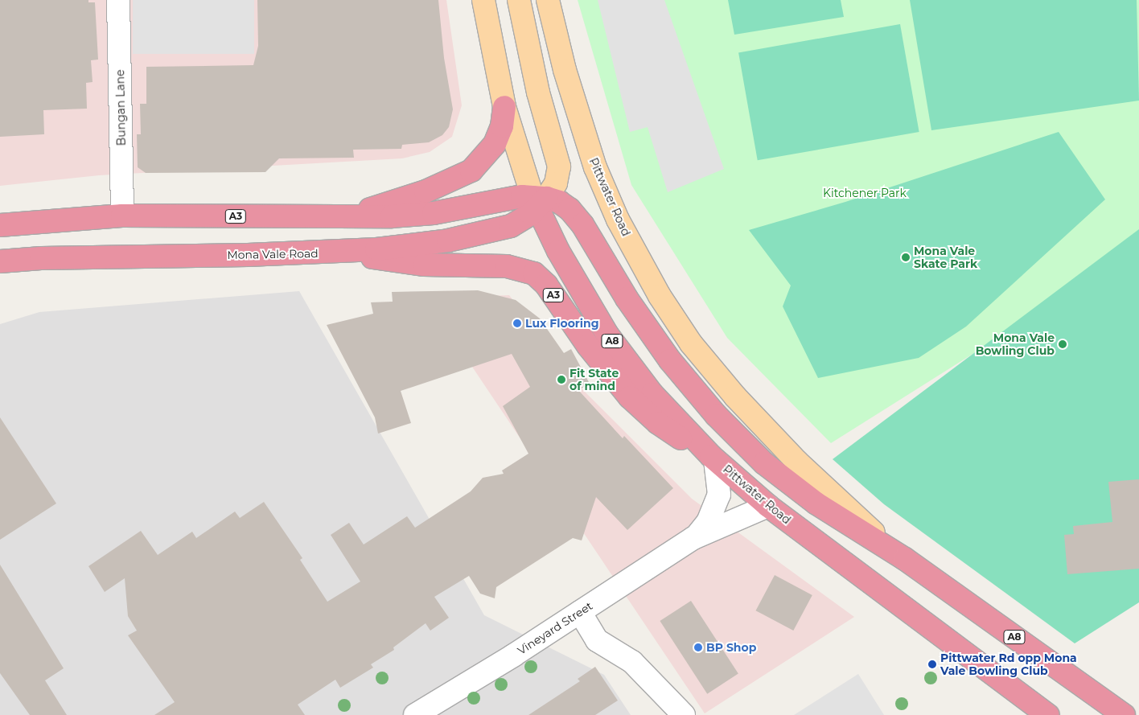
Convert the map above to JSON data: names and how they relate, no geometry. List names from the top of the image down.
{
  "streets": {
    "highway": [
      "Pittwater Road",
      "A3",
      "Mona Vale Road",
      "A8"
    ],
    "street": ["Bungan Lane", "Vineyard Street"]
  },
  "crossings": [
    ["Bungan Lane", "A3"],
    ["Pittwater Road", "A3"],
    ["Pittwater Road", "Mona Vale Road"],
    ["Pittwater Road", "Vineyard Street"],
    ["A3", "Mona Vale Road"],
    ["A3", "Vineyard Street"]
  ],
  "parks": ["Kitchener Park"],
  "places": [
    "Mona Vale Skate Park",
    "Lux Flooring",
    "Mona Vale Bowling Club",
    "Fit State of mind",
    "BP Shop",
    "Pittwater Rd opp Mona Vale Bowling Club"
  ]
}
